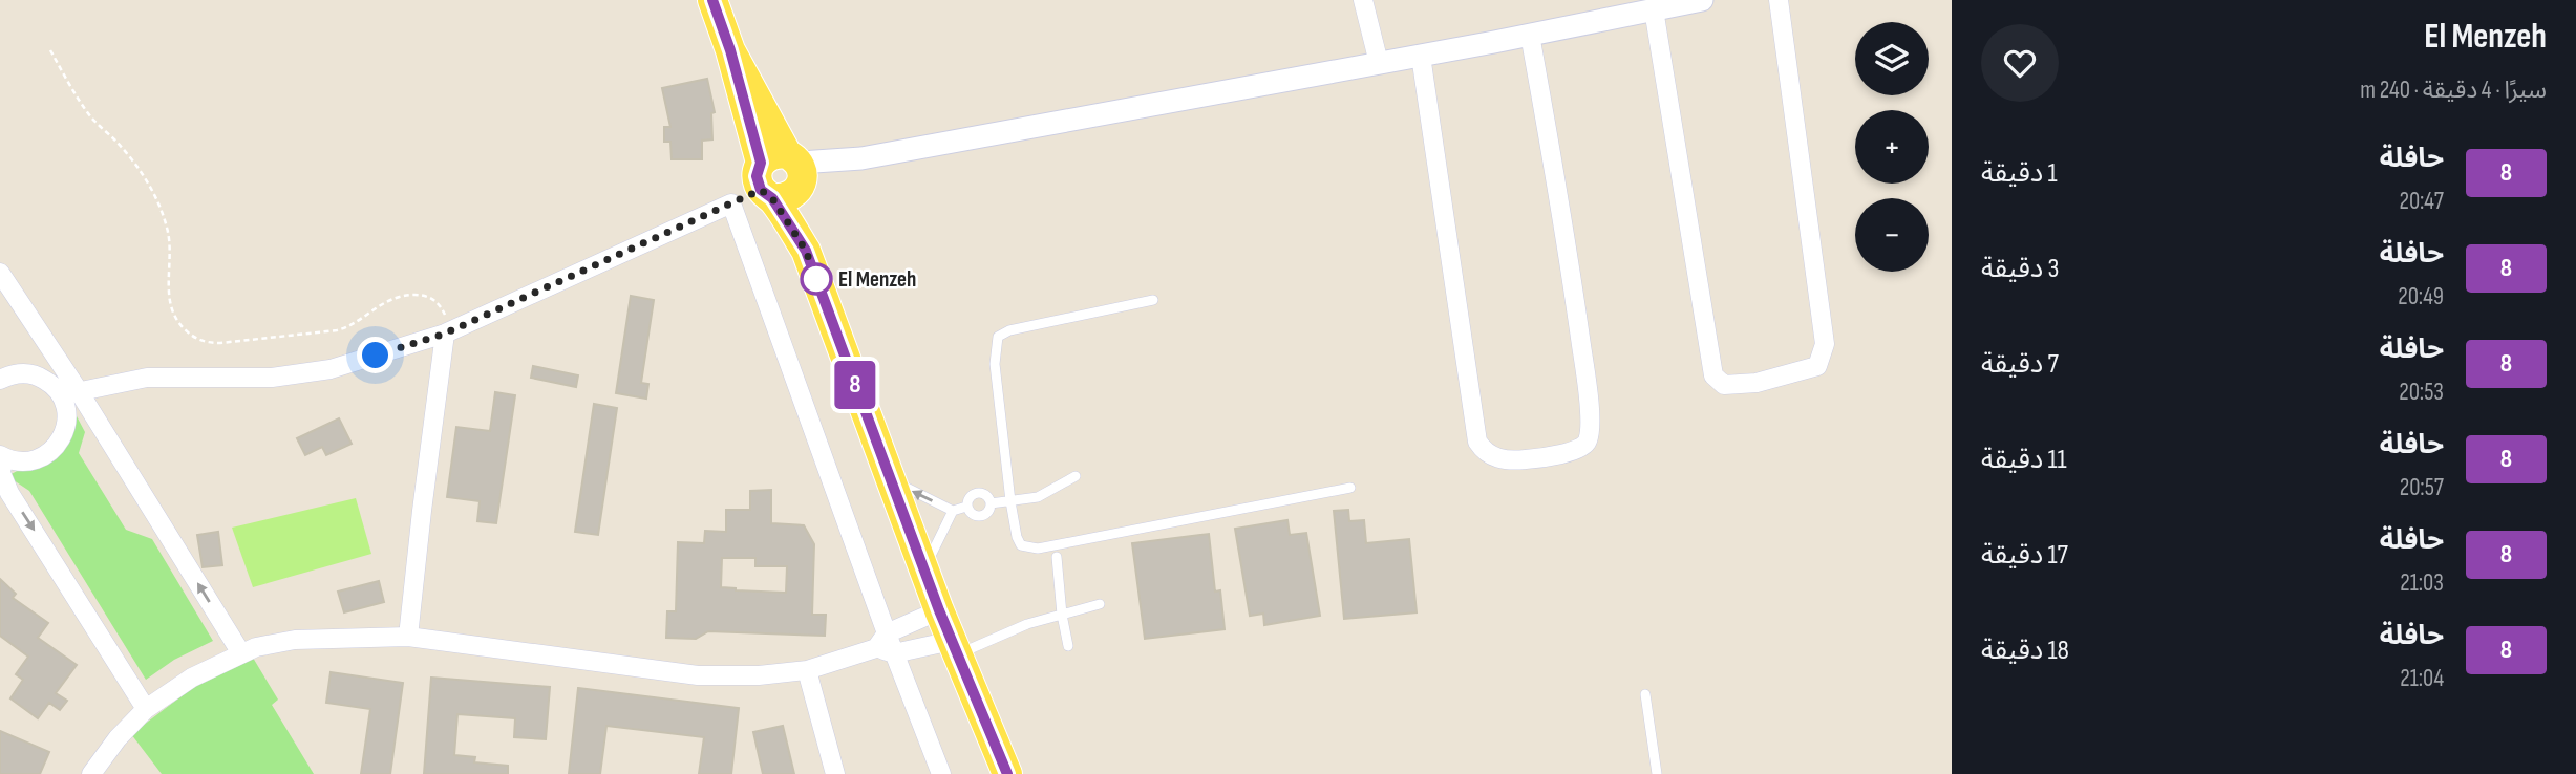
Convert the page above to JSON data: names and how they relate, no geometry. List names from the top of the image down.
{
  "places": ["El Menzeh"],
  "lines": ["bus line 8"],
  "page": {
    "heading": ["El Menzeh", "سيرًا · 4 دقيقة · 240 m"],
    "on_map": "8",
    "map_buttons": ["+", "−"],
    "list": [
      {
        "mark": "8",
        "name": "حافلة",
        "note": "20:47",
        "value": "1 دقيقة"
      },
      {
        "mark": "8",
        "name": "حافلة",
        "note": "20:49",
        "value": "3 دقيقة"
      },
      {
        "mark": "8",
        "name": "حافلة",
        "note": "20:53",
        "value": "7 دقيقة"
      },
      {
        "mark": "8",
        "name": "حافلة",
        "note": "20:57",
        "value": "11 دقيقة"
      },
      {
        "mark": "8",
        "name": "حافلة",
        "note": "21:03",
        "value": "17 دقيقة"
      },
      {
        "mark": "8",
        "name": "حافلة",
        "note": "21:04",
        "value": "18 دقيقة"
      }
    ]
  }
}
